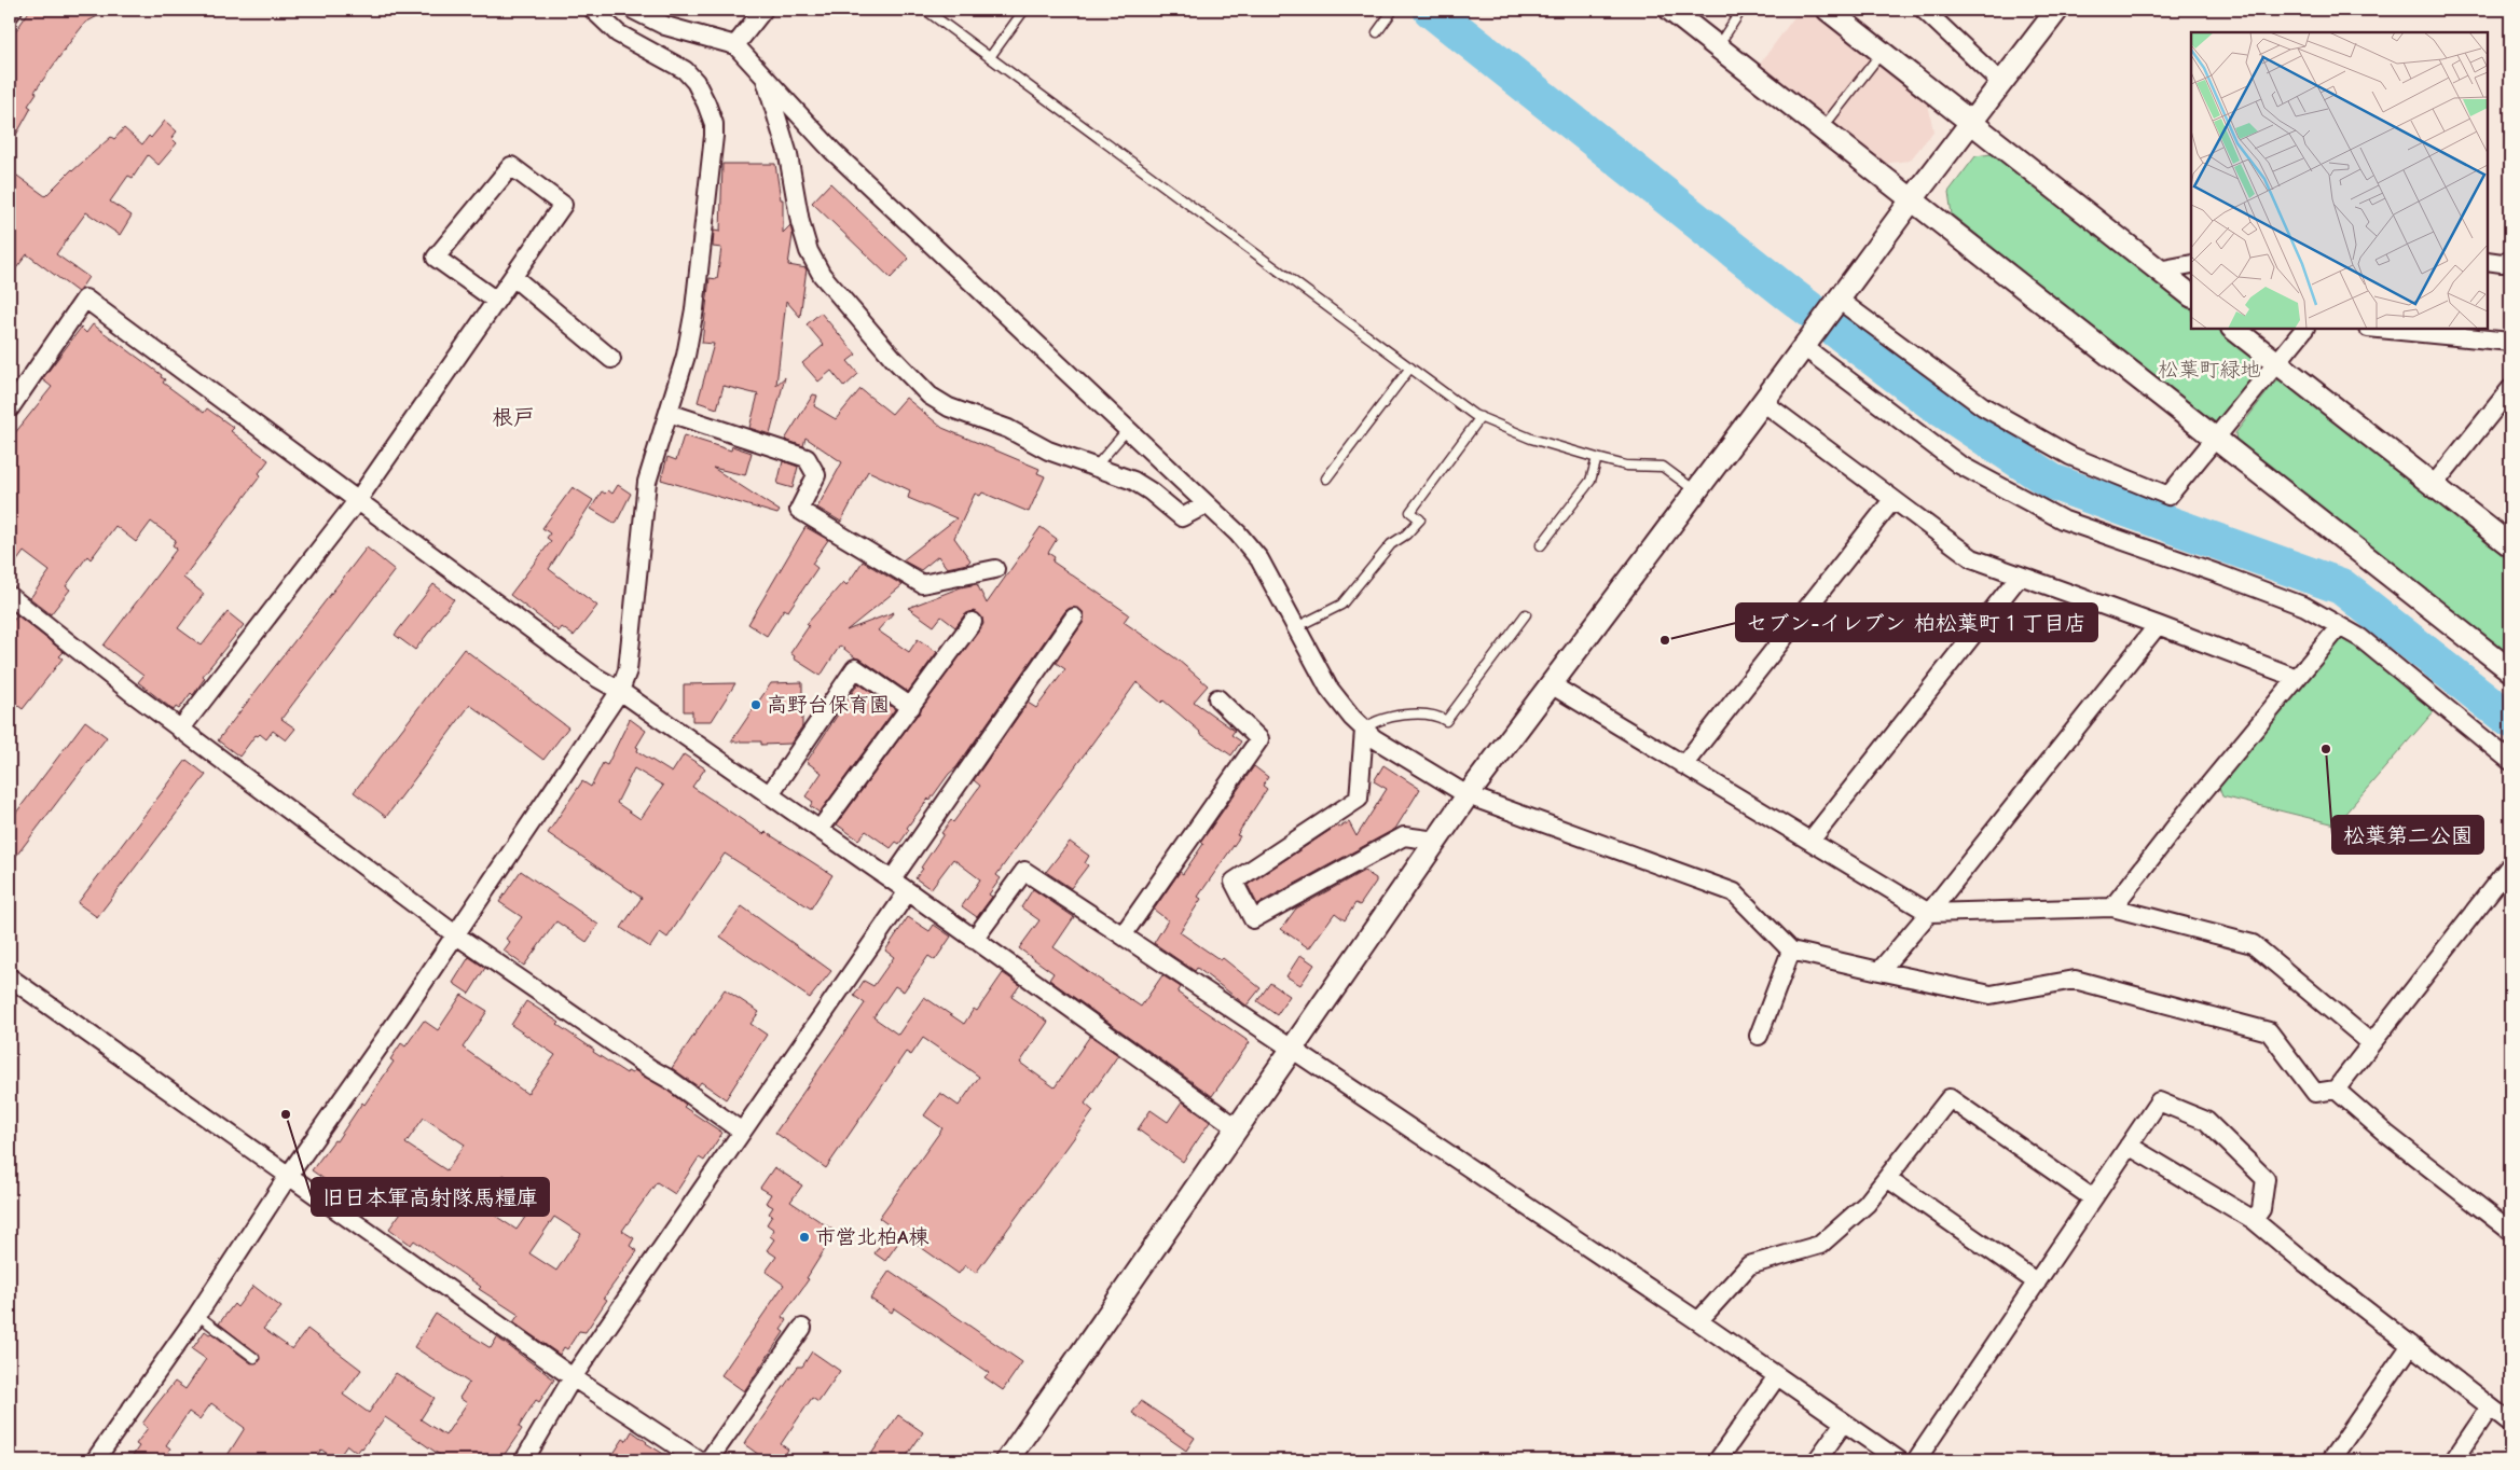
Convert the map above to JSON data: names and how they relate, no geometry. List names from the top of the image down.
{
  "districts": ["根戸"],
  "parks": ["松葉町緑地"],
  "places": [
    "セブン-イレブン 柏松葉町１丁目店",
    "高野台保育園",
    "松葉第二公園",
    "旧日本軍高射隊馬糧庫",
    "市営北柏A棟"
  ]
}
